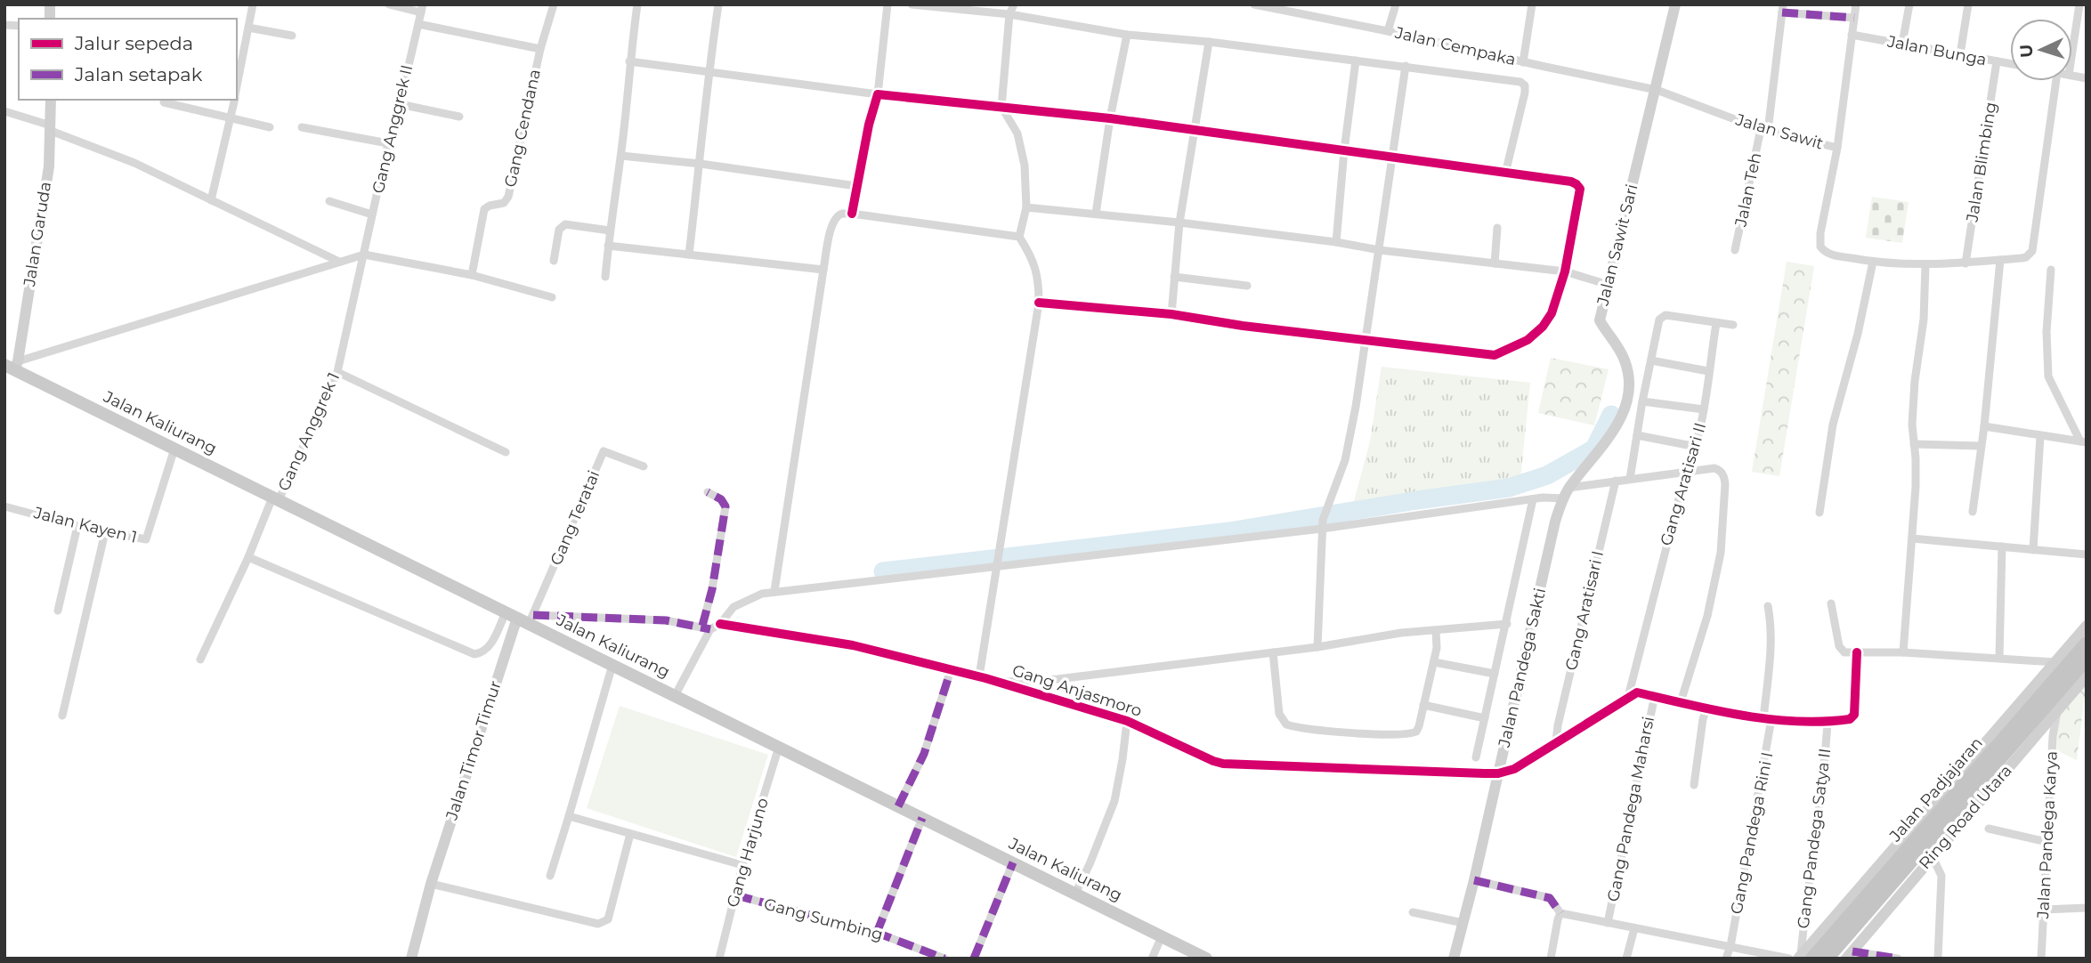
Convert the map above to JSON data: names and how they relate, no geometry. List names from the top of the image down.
{
  "streets": {
    "highway": ["Jalan Padjajaran"],
    "main road": [
      "Jalan Garuda",
      "Jalan Sawit Sari",
      "Jalan Kaliurang",
      "Jalan Pandega Sakti",
      "Jalan Timor Timur",
      "Ring Road Utara"
    ],
    "street": [
      "Jalan Cempaka",
      "Jalan Bunga",
      "Gang Cendana",
      "Gang Anggrek II",
      "Jalan Sawit",
      "Jalan Blimbing",
      "Jalan Teh",
      "Gang Anggrek 1",
      "Gang Aratisari II",
      "Gang Teratai",
      "Jalan Kayen 1",
      "Gang Aratisari I",
      "Gang Anjasmoro",
      "Gang Pandega Maharsi",
      "Gang Pandega Rini I",
      "Jalan Pandega Karya",
      "Gang Pandega Satya II",
      "Gang Harjuno",
      "Gang Sumbing"
    ]
  },
  "crossings": [
    ["Jalan Cempaka", "Jalan Sawit"],
    ["Jalan Cempaka", "Jalan Sawit Sari"],
    ["Jalan Bunga", "Jalan Sawit"],
    ["Jalan Bunga", "Jalan Blimbing"],
    ["Gang Anggrek II", "Gang Anggrek 1"],
    ["Jalan Sawit", "Jalan Teh"],
    ["Jalan Sawit", "Jalan Sawit Sari"],
    ["Jalan Garuda", "Jalan Kaliurang"],
    ["Jalan Sawit Sari", "Jalan Pandega Sakti"],
    ["Jalan Kaliurang", "Gang Anggrek 1"],
    ["Jalan Kaliurang", "Gang Teratai"],
    ["Jalan Kaliurang", "Jalan Kayen 1"],
    ["Jalan Kaliurang", "Jalan Timor Timur"],
    ["Jalan Kaliurang", "Gang Harjuno"],
    ["Gang Teratai", "Jalan Timor Timur"],
    ["Jalan Pandega Sakti", "Gang Anjasmoro"],
    ["Jalan Padjajaran", "Gang Pandega Satya II"],
    ["Ring Road Utara", "Jalan Pandega Karya"],
    ["Gang Harjuno", "Gang Sumbing"]
  ],
  "legend": ["Jalur sepeda", "Jalan setapak"],
  "north": "left"
}
